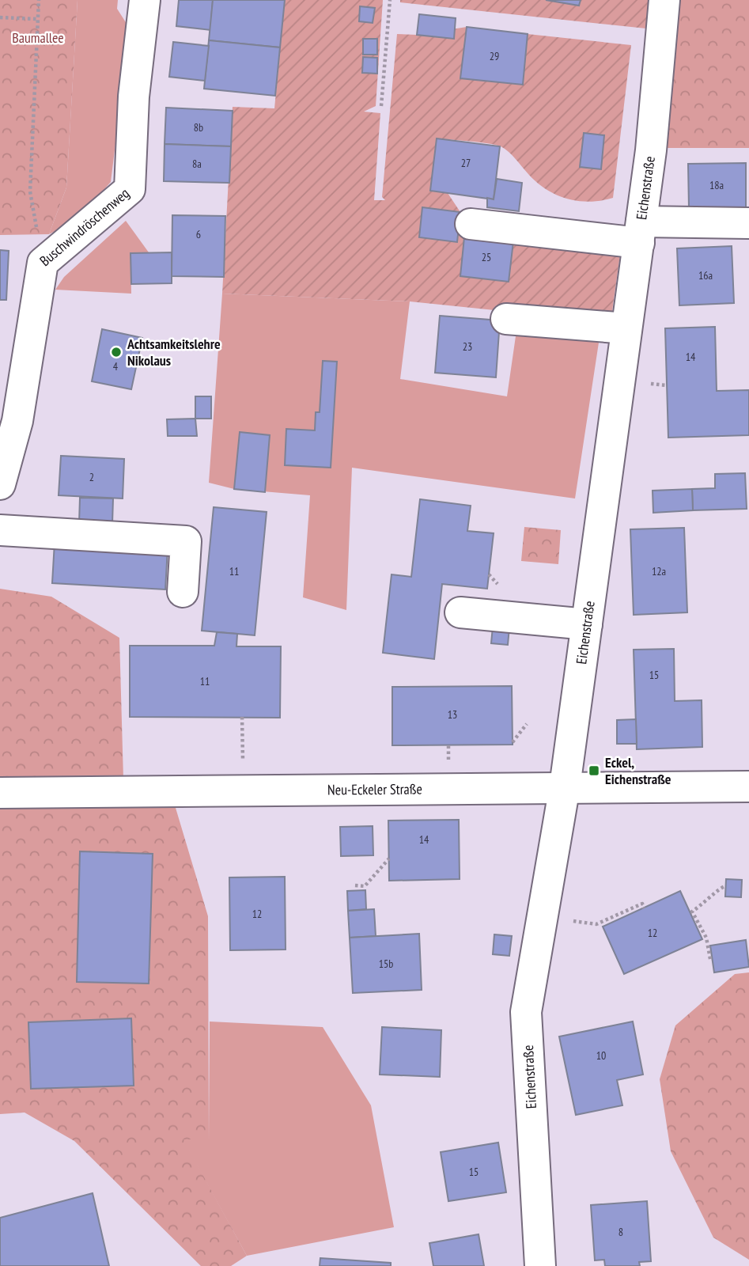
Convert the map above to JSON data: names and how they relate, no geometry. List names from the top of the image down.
{
  "streets": {
    "street": ["Eichenstraße", "Buschwindröschenweg", "Neu-Eckeler Straße"]
  },
  "crossings": [
    ["Eichenstraße", "Neu-Eckeler Straße"]
  ],
  "parks": ["Baumallee"],
  "places": {
    "other": ["Achtsamkeitslehre Nikolaus"],
    "transit": ["Eckel, Eichenstraße"]
  },
  "house_numbers": [
    "29",
    "8b",
    "27",
    "8a",
    "18a",
    "6",
    "25",
    "16a",
    "23",
    "14",
    "4",
    "2",
    "11",
    "12a",
    "15",
    "11",
    "13",
    "14",
    "12",
    "12",
    "15b",
    "10",
    "15",
    "8"
  ]
}
